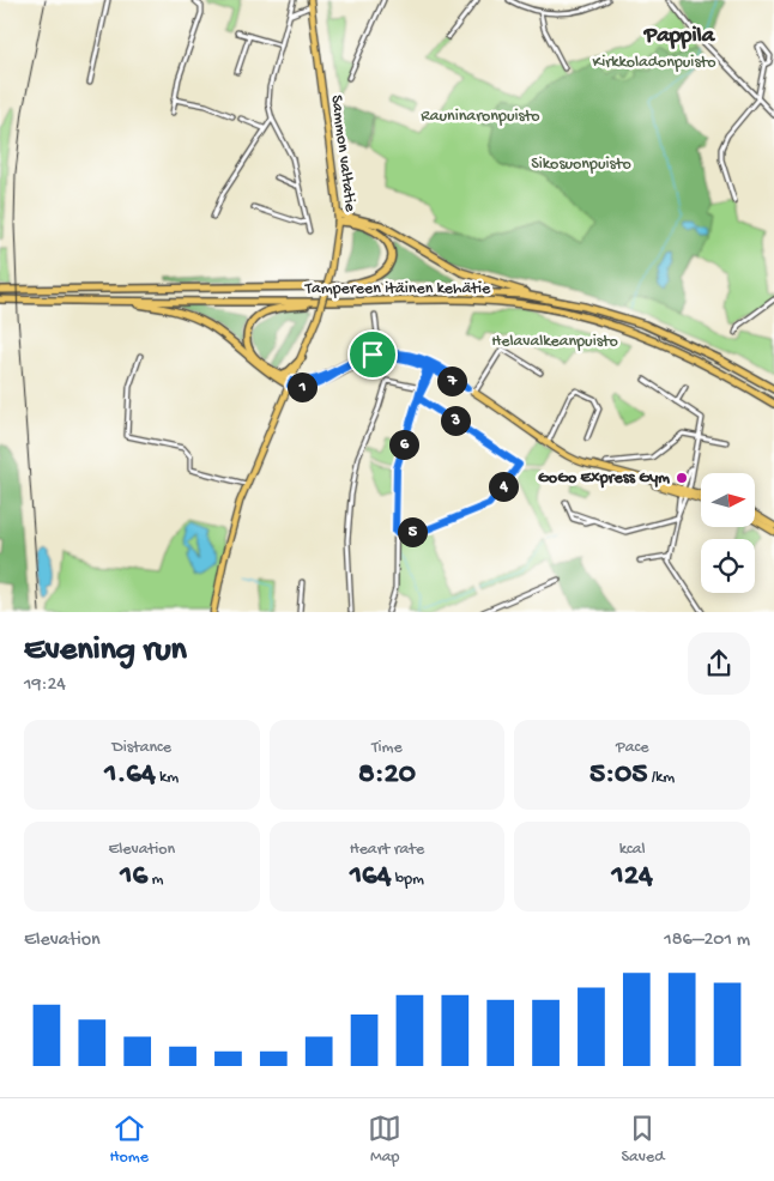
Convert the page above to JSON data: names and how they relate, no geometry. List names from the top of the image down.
{
  "streets": {
    "highway": ["Tampereen itäinen kehätie"],
    "main road": ["Sammon valtatie"]
  },
  "districts": ["Pappila"],
  "parks": [
    "Kirkkoladonpuisto",
    "Rauninaronpuisto",
    "Sikosuonpuisto",
    "Helavalkeanpuisto"
  ],
  "places": ["GoGo Express Gym"],
  "north": "right",
  "page": {
    "pins": [
      "7",
      "1",
      "3",
      "6",
      "4",
      "5"
    ],
    "heading": ["Evening run", "19:24"],
    "stats": [
      ["Distance", "1.64 km"],
      ["Time", "8:20"],
      ["Pace", "5:05 /km"],
      ["Elevation", "16 m"],
      ["Heart rate", "164 bpm"],
      ["kcal", "124"]
    ],
    "chart": ["Elevation", "186–201 m"],
    "tabs": ["Home", "Map", "Saved"]
  }
}
